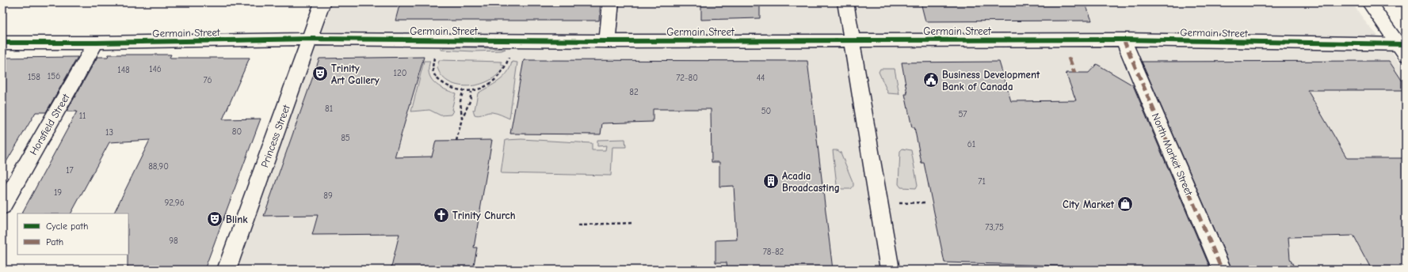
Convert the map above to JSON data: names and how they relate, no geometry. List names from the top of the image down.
{
  "streets": {
    "street": [
      "Germain Street",
      "Horsfield Street",
      "Princess Street",
      "North Market Street"
    ]
  },
  "crossings": [
    ["Germain Street", "Horsfield Street"],
    ["Germain Street", "Princess Street"],
    ["Germain Street", "North Market Street"]
  ],
  "places": {
    "theatre": ["Trinity Art Gallery", "Blink"],
    "public building": ["Business Development Bank of Canada"],
    "building": ["Acadia Broadcasting"],
    "shop": ["City Market"],
    "church": ["Trinity Church"]
  },
  "house_numbers": [
    "146",
    "148",
    "120",
    "156",
    "158",
    "72-80",
    "44",
    "76",
    "82",
    "81",
    "50",
    "57",
    "11",
    "80",
    "13",
    "85",
    "61",
    "88,90",
    "17",
    "71",
    "19",
    "89",
    "92,96",
    "73,75",
    "98",
    "78-82"
  ],
  "legend": ["Cycle path", "Path"]
}
